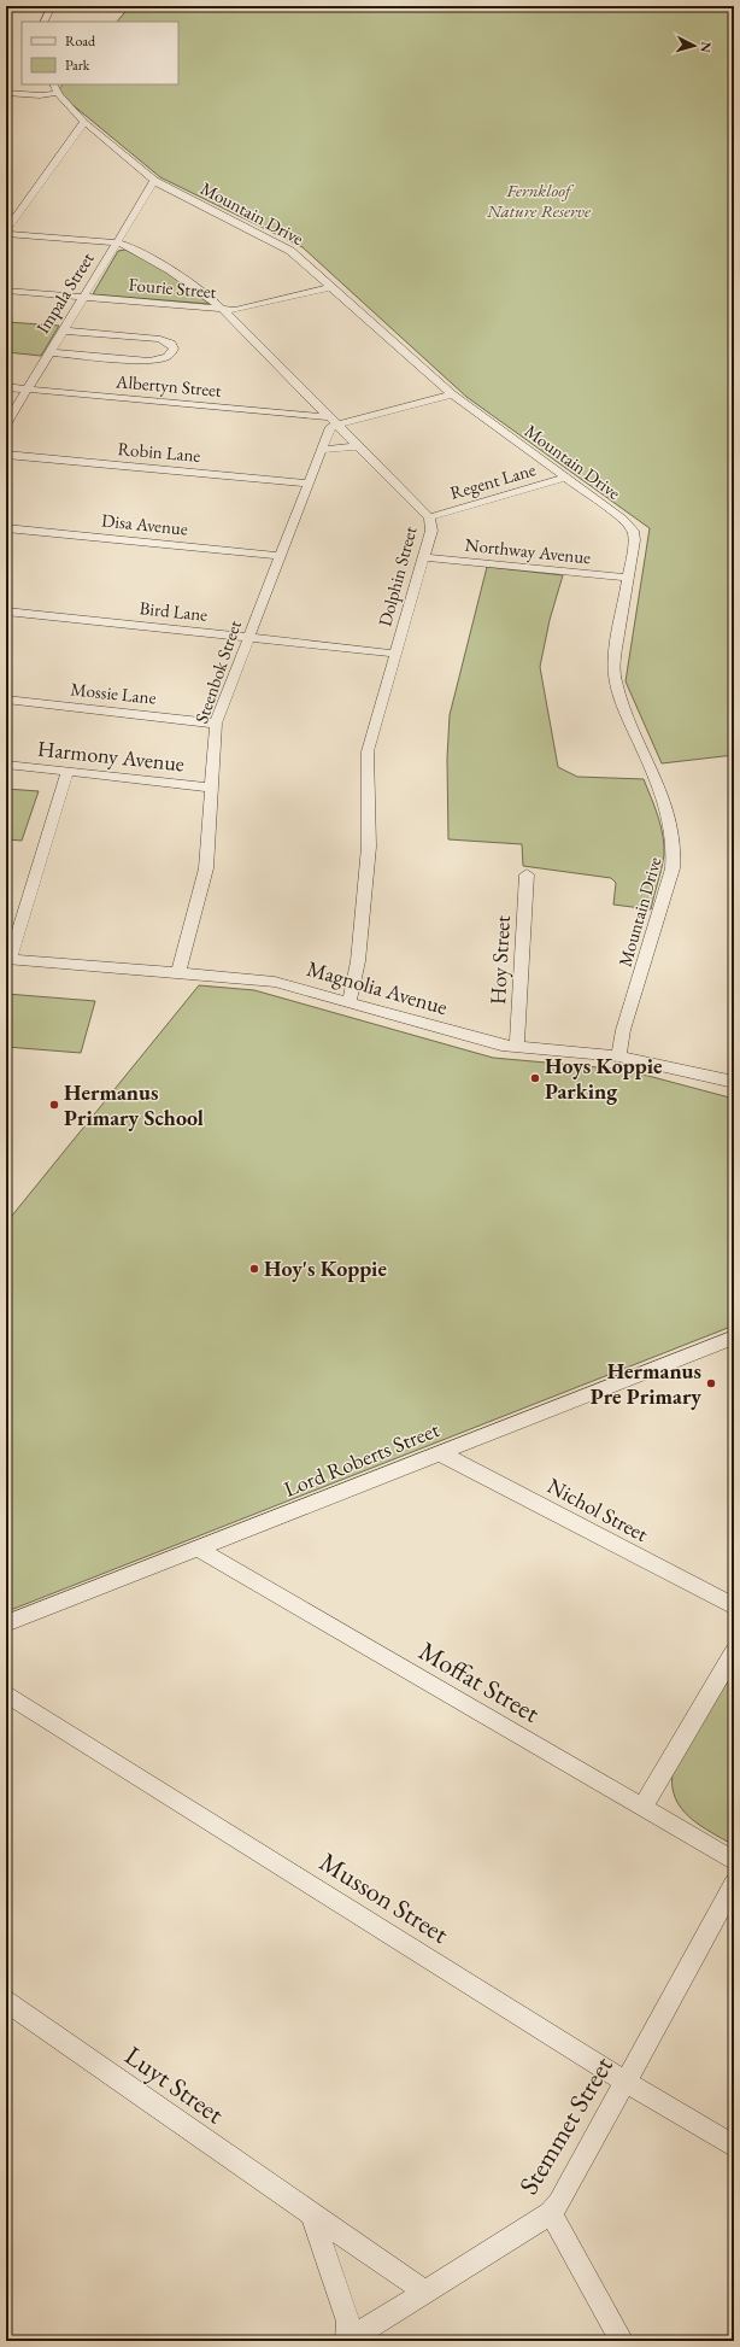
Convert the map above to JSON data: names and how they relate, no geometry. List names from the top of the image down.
{
  "streets": {
    "street": [
      "Mountain Drive",
      "Fourie Street",
      "Impala Street",
      "Albertyn Street",
      "Robin Lane",
      "Regent Lane",
      "Disa Avenue",
      "Northway Avenue",
      "Dolphin Street",
      "Bird Lane",
      "Steenbok Street",
      "Mossie Lane",
      "Harmony Avenue",
      "Hoy Street",
      "Magnolia Avenue",
      "Lord Roberts Street",
      "Nichol Street",
      "Moffat Street",
      "Musson Street",
      "Luyt Street",
      "Stemmet Street"
    ]
  },
  "crossings": [
    ["Mountain Drive", "Fourie Street"],
    ["Mountain Drive", "Impala Street"],
    ["Mountain Drive", "Albertyn Street"],
    ["Mountain Drive", "Regent Lane"],
    ["Mountain Drive", "Northway Avenue"],
    ["Mountain Drive", "Magnolia Avenue"],
    ["Fourie Street", "Impala Street"],
    ["Fourie Street", "Dolphin Street"],
    ["Impala Street", "Albertyn Street"],
    ["Impala Street", "Dolphin Street"],
    ["Albertyn Street", "Dolphin Street"],
    ["Albertyn Street", "Steenbok Street"],
    ["Robin Lane", "Steenbok Street"],
    ["Regent Lane", "Dolphin Street"],
    ["Disa Avenue", "Steenbok Street"],
    ["Northway Avenue", "Dolphin Street"],
    ["Dolphin Street", "Bird Lane"],
    ["Dolphin Street", "Steenbok Street"],
    ["Dolphin Street", "Magnolia Avenue"],
    ["Bird Lane", "Steenbok Street"],
    ["Steenbok Street", "Mossie Lane"],
    ["Steenbok Street", "Harmony Avenue"],
    ["Steenbok Street", "Magnolia Avenue"],
    ["Hoy Street", "Magnolia Avenue"],
    ["Lord Roberts Street", "Nichol Street"],
    ["Lord Roberts Street", "Moffat Street"],
    ["Musson Street", "Stemmet Street"],
    ["Luyt Street", "Stemmet Street"]
  ],
  "parks": ["Fernkloof Nature Reserve"],
  "places": [
    "Hoys Koppie Parking",
    "Hermanus Primary School",
    "Hoy's Koppie",
    "Hermanus Pre Primary"
  ],
  "legend": ["Road", "Park"],
  "north": "right"
}
